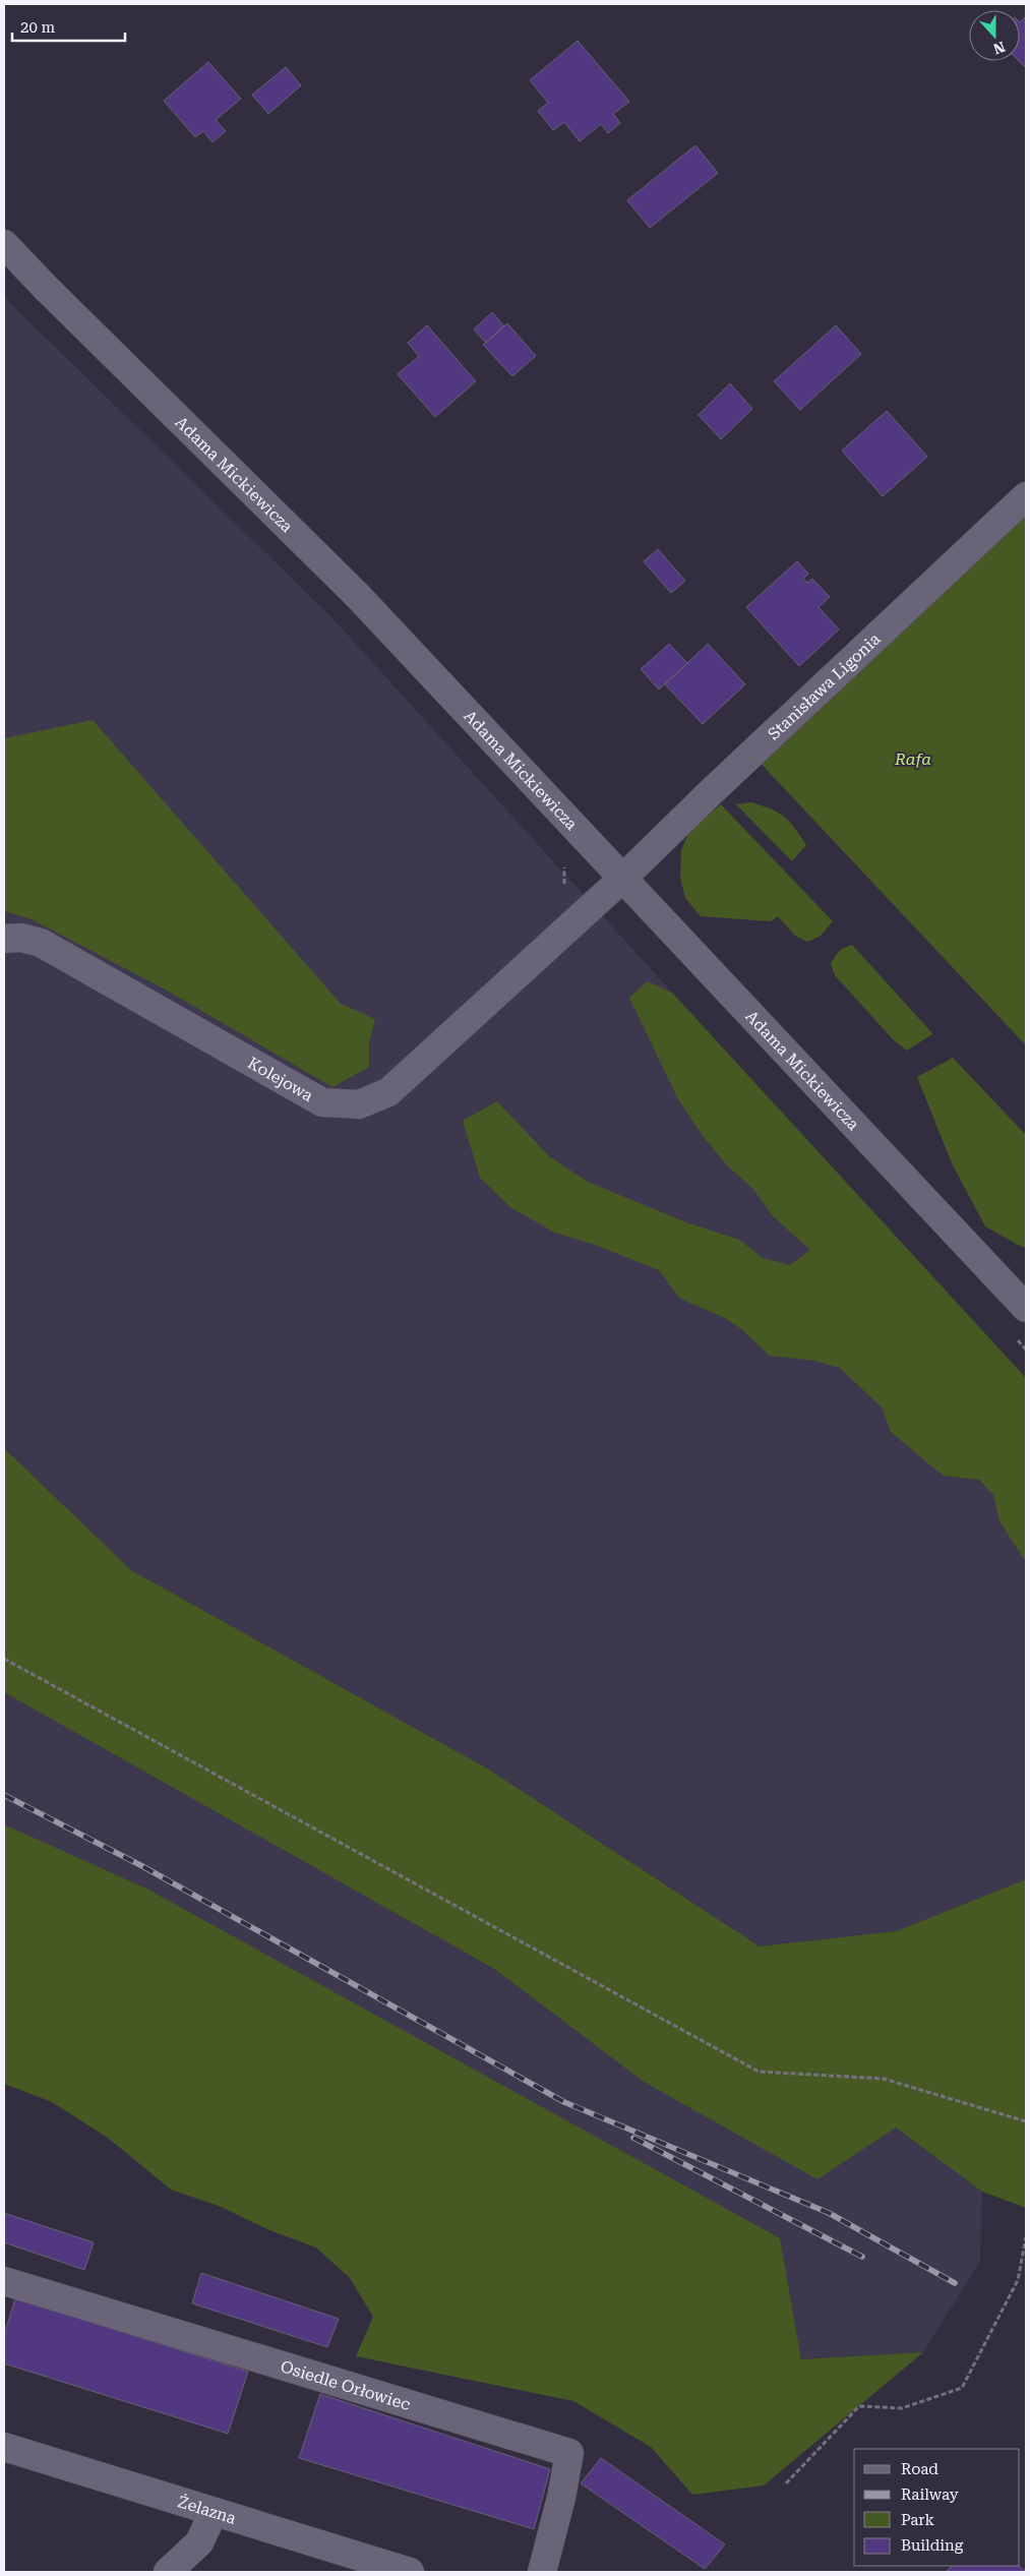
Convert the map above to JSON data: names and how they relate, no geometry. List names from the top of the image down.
{
  "streets": {
    "street": [
      "Adama Mickiewicza",
      "Stanisława Ligonia",
      "Kolejowa",
      "Osiedle Orłowiec",
      "Żelazna"
    ]
  },
  "crossings": [
    ["Adama Mickiewicza", "Stanisława Ligonia"],
    ["Adama Mickiewicza", "Kolejowa"],
    ["Stanisława Ligonia", "Kolejowa"]
  ],
  "parks": ["Rafa"],
  "legend": [
    "Road",
    "Railway",
    "Park",
    "Building"
  ],
  "scale_bar": "20 m",
  "north": "bottom"
}
